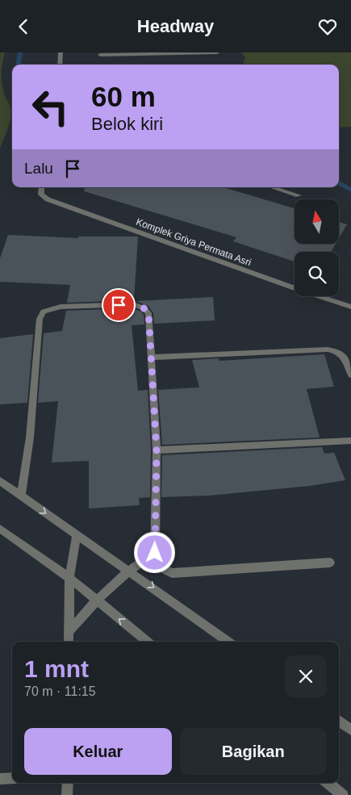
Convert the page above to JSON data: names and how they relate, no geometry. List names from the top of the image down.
{
  "streets": {
    "street": ["Komplek Griya Permata Asri"]
  },
  "north": "top",
  "page": {
    "header": "Headway",
    "turn": ["60 m", "Belok kiri"],
    "then": "Lalu",
    "heading": ["1 mnt", "70 m · 11:15"],
    "buttons": ["Keluar", "Bagikan"]
  }
}
